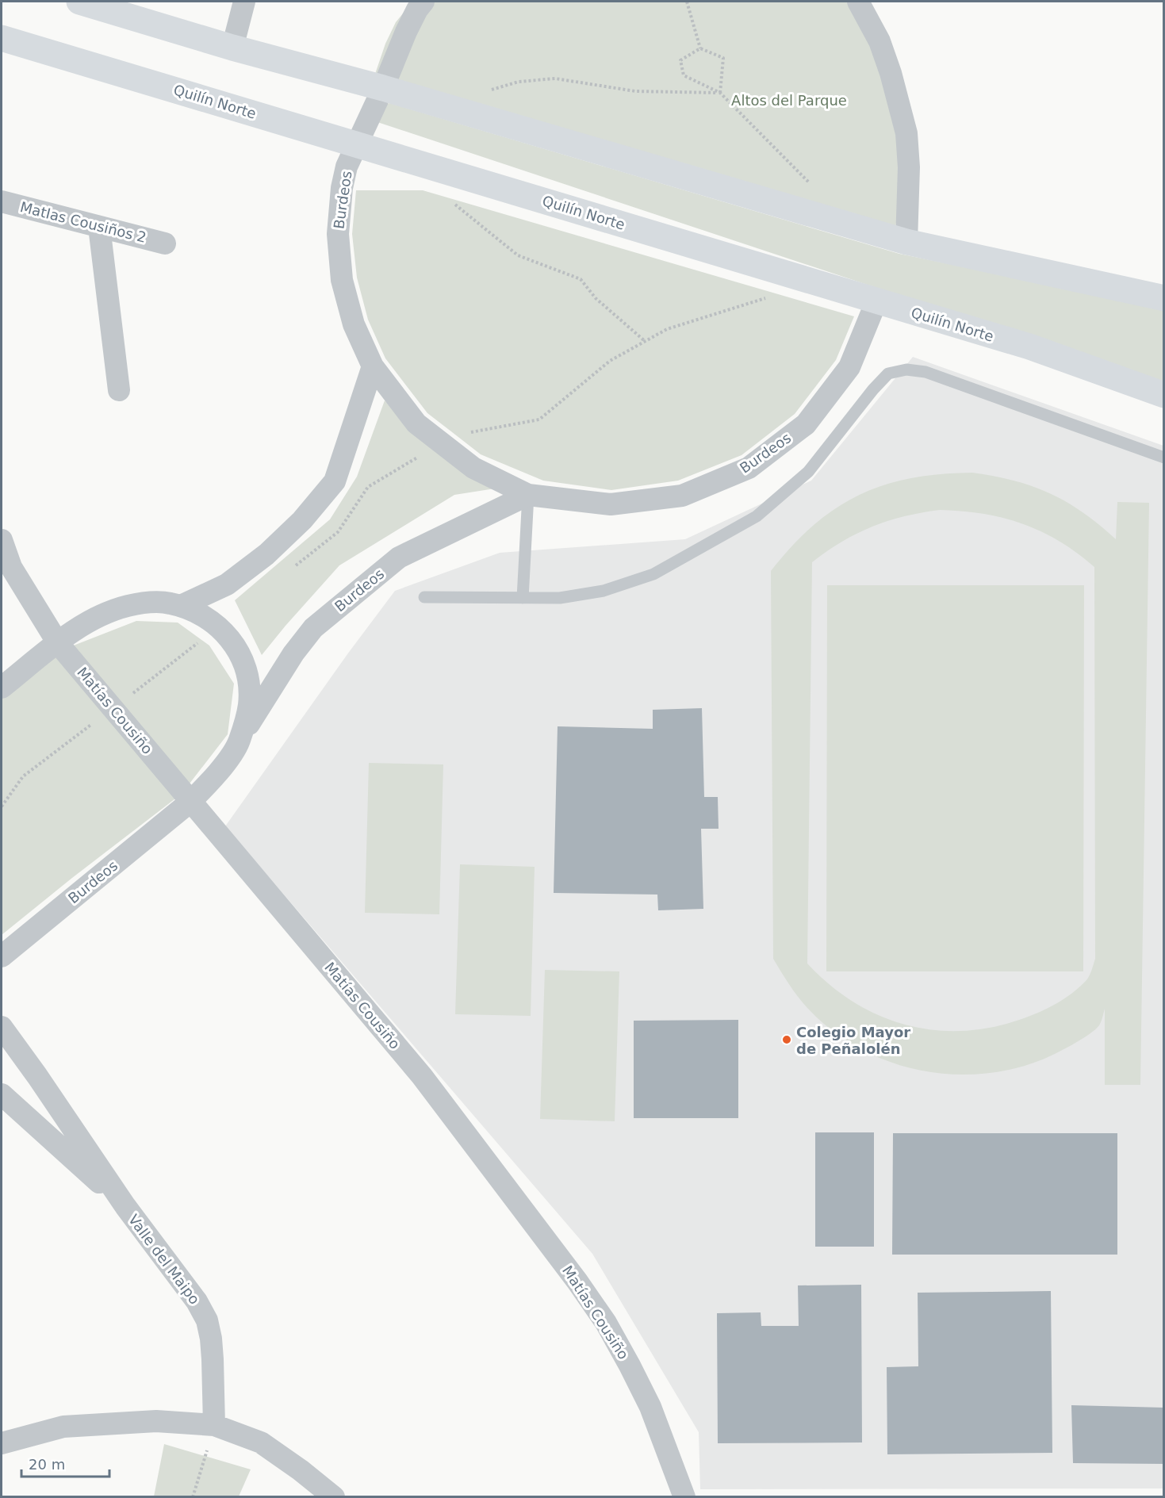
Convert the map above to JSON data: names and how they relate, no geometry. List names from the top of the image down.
{
  "streets": {
    "street": [
      "Quilín Norte",
      "Burdeos",
      "MatIas Cousiños 2",
      "Matías Cousiño",
      "Valle del Maipo"
    ]
  },
  "crossings": [
    ["Quilín Norte", "Burdeos"],
    ["Burdeos", "Matías Cousiño"]
  ],
  "parks": ["Altos del Parque"],
  "places": ["Colegio Mayor de Peñalolén"],
  "scale_bar": "20 m"
}
